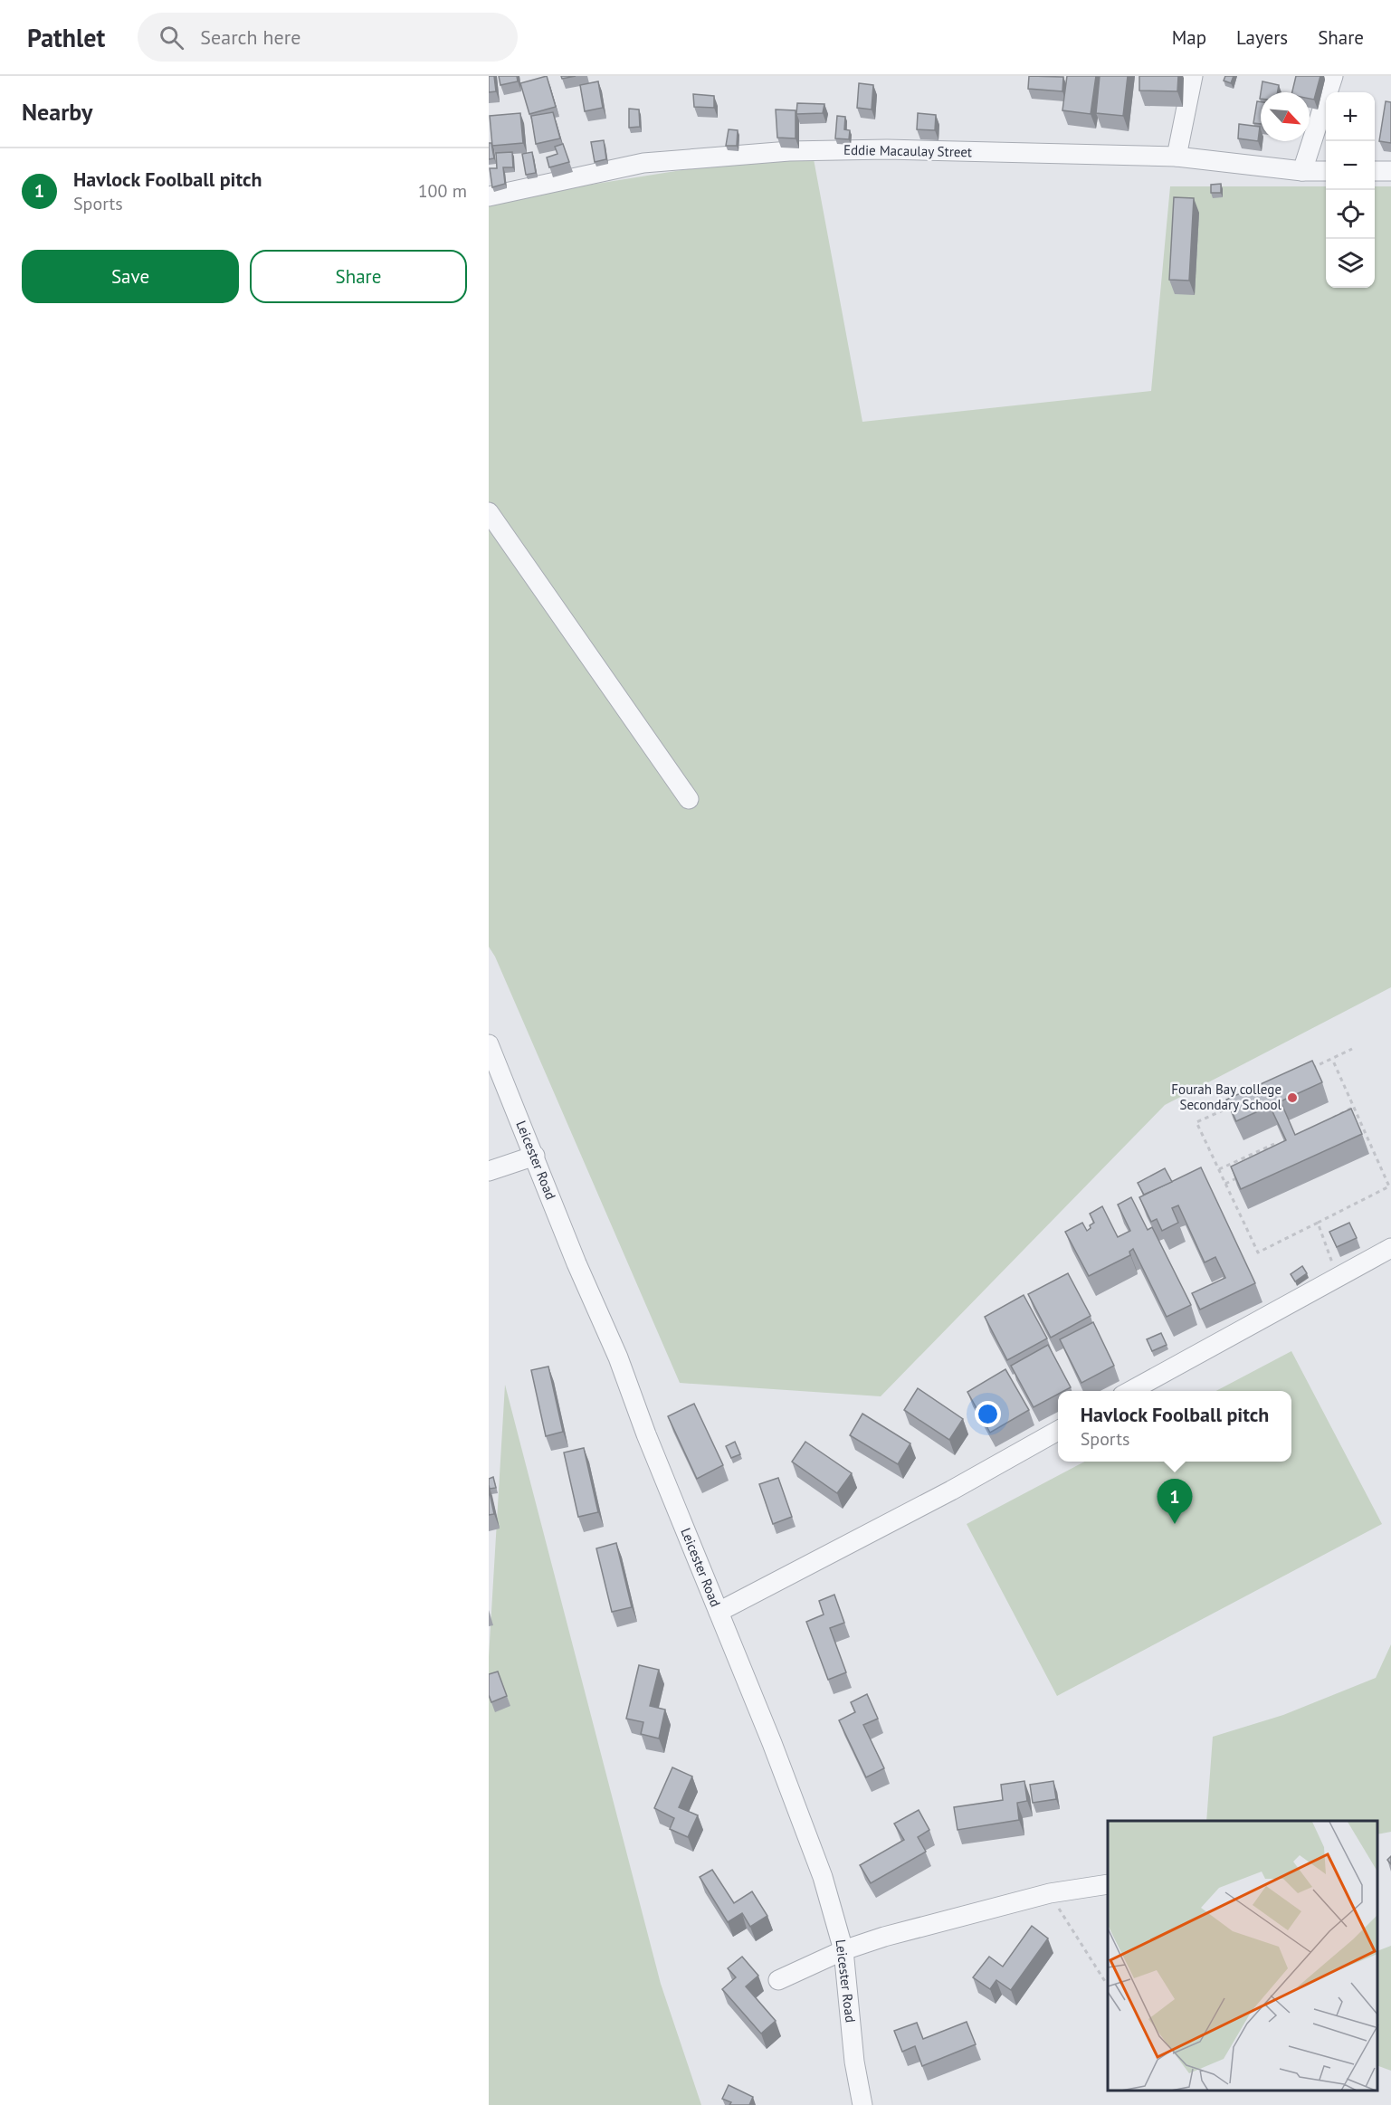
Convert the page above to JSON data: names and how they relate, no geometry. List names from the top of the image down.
{
  "streets": {
    "street": ["Eddie Macaulay Street", "Leicester Road"]
  },
  "places": ["Fourah Bay college Secondary School"],
  "north": "bottom right",
  "page": {
    "header": "Pathlet",
    "search": "Search here",
    "nav": ["Map", "Layers", "Share"],
    "heading": "Nearby",
    "map_buttons": ["+", "−"],
    "list": [
      {
        "mark": "1",
        "name": "Havlock Foolball pitch",
        "note": "Sports",
        "value": "100 m"
      }
    ],
    "buttons": ["Save", "Share"],
    "popup": ["Havlock Foolball pitch", "Sports"],
    "pins": "1"
  }
}
